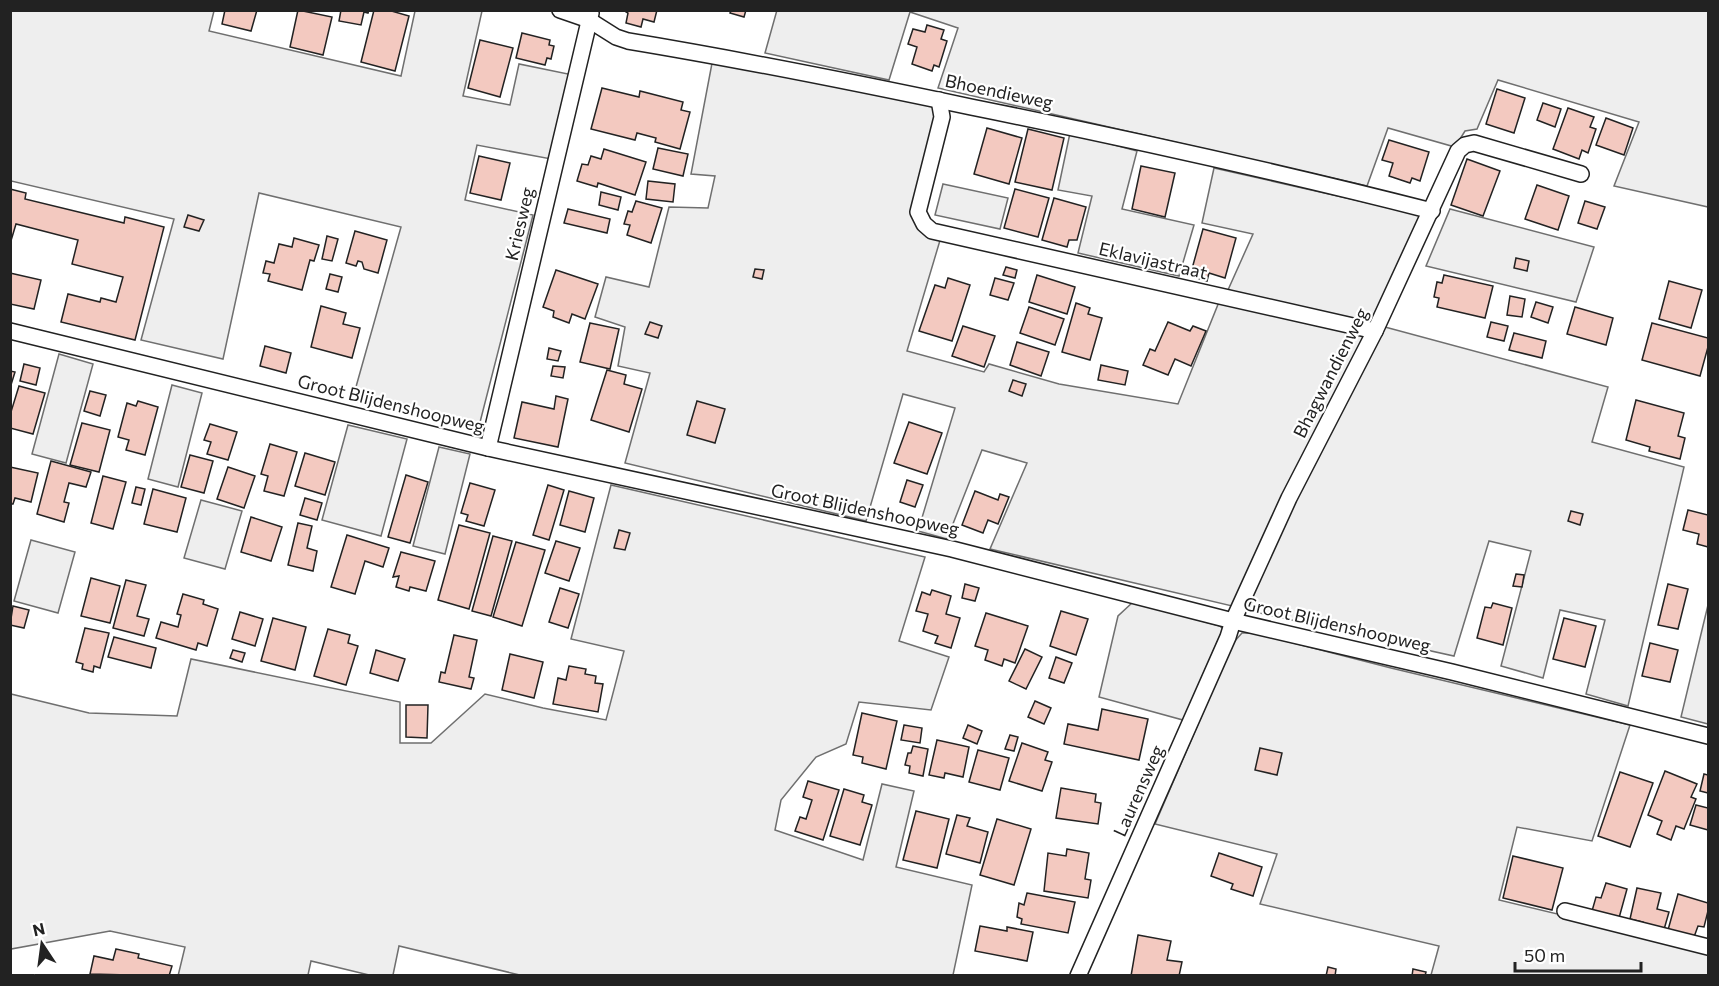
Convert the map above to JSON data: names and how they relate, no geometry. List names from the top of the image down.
{
  "streets": {
    "street": [
      "Bhoendieweg",
      "Kriesweg",
      "Eklavijastraat",
      "Bhagwandienweg",
      "Groot Blijdenshoopweg",
      "Laurensweg"
    ]
  },
  "crossings": [
    ["Bhoendieweg", "Kriesweg"],
    ["Bhoendieweg", "Eklavijastraat"],
    ["Bhoendieweg", "Bhagwandienweg"],
    ["Kriesweg", "Groot Blijdenshoopweg"],
    ["Eklavijastraat", "Bhagwandienweg"],
    ["Bhagwandienweg", "Groot Blijdenshoopweg"],
    ["Bhagwandienweg", "Laurensweg"],
    ["Groot Blijdenshoopweg", "Laurensweg"]
  ],
  "scale_bar": "50 m",
  "north": "top"
}
